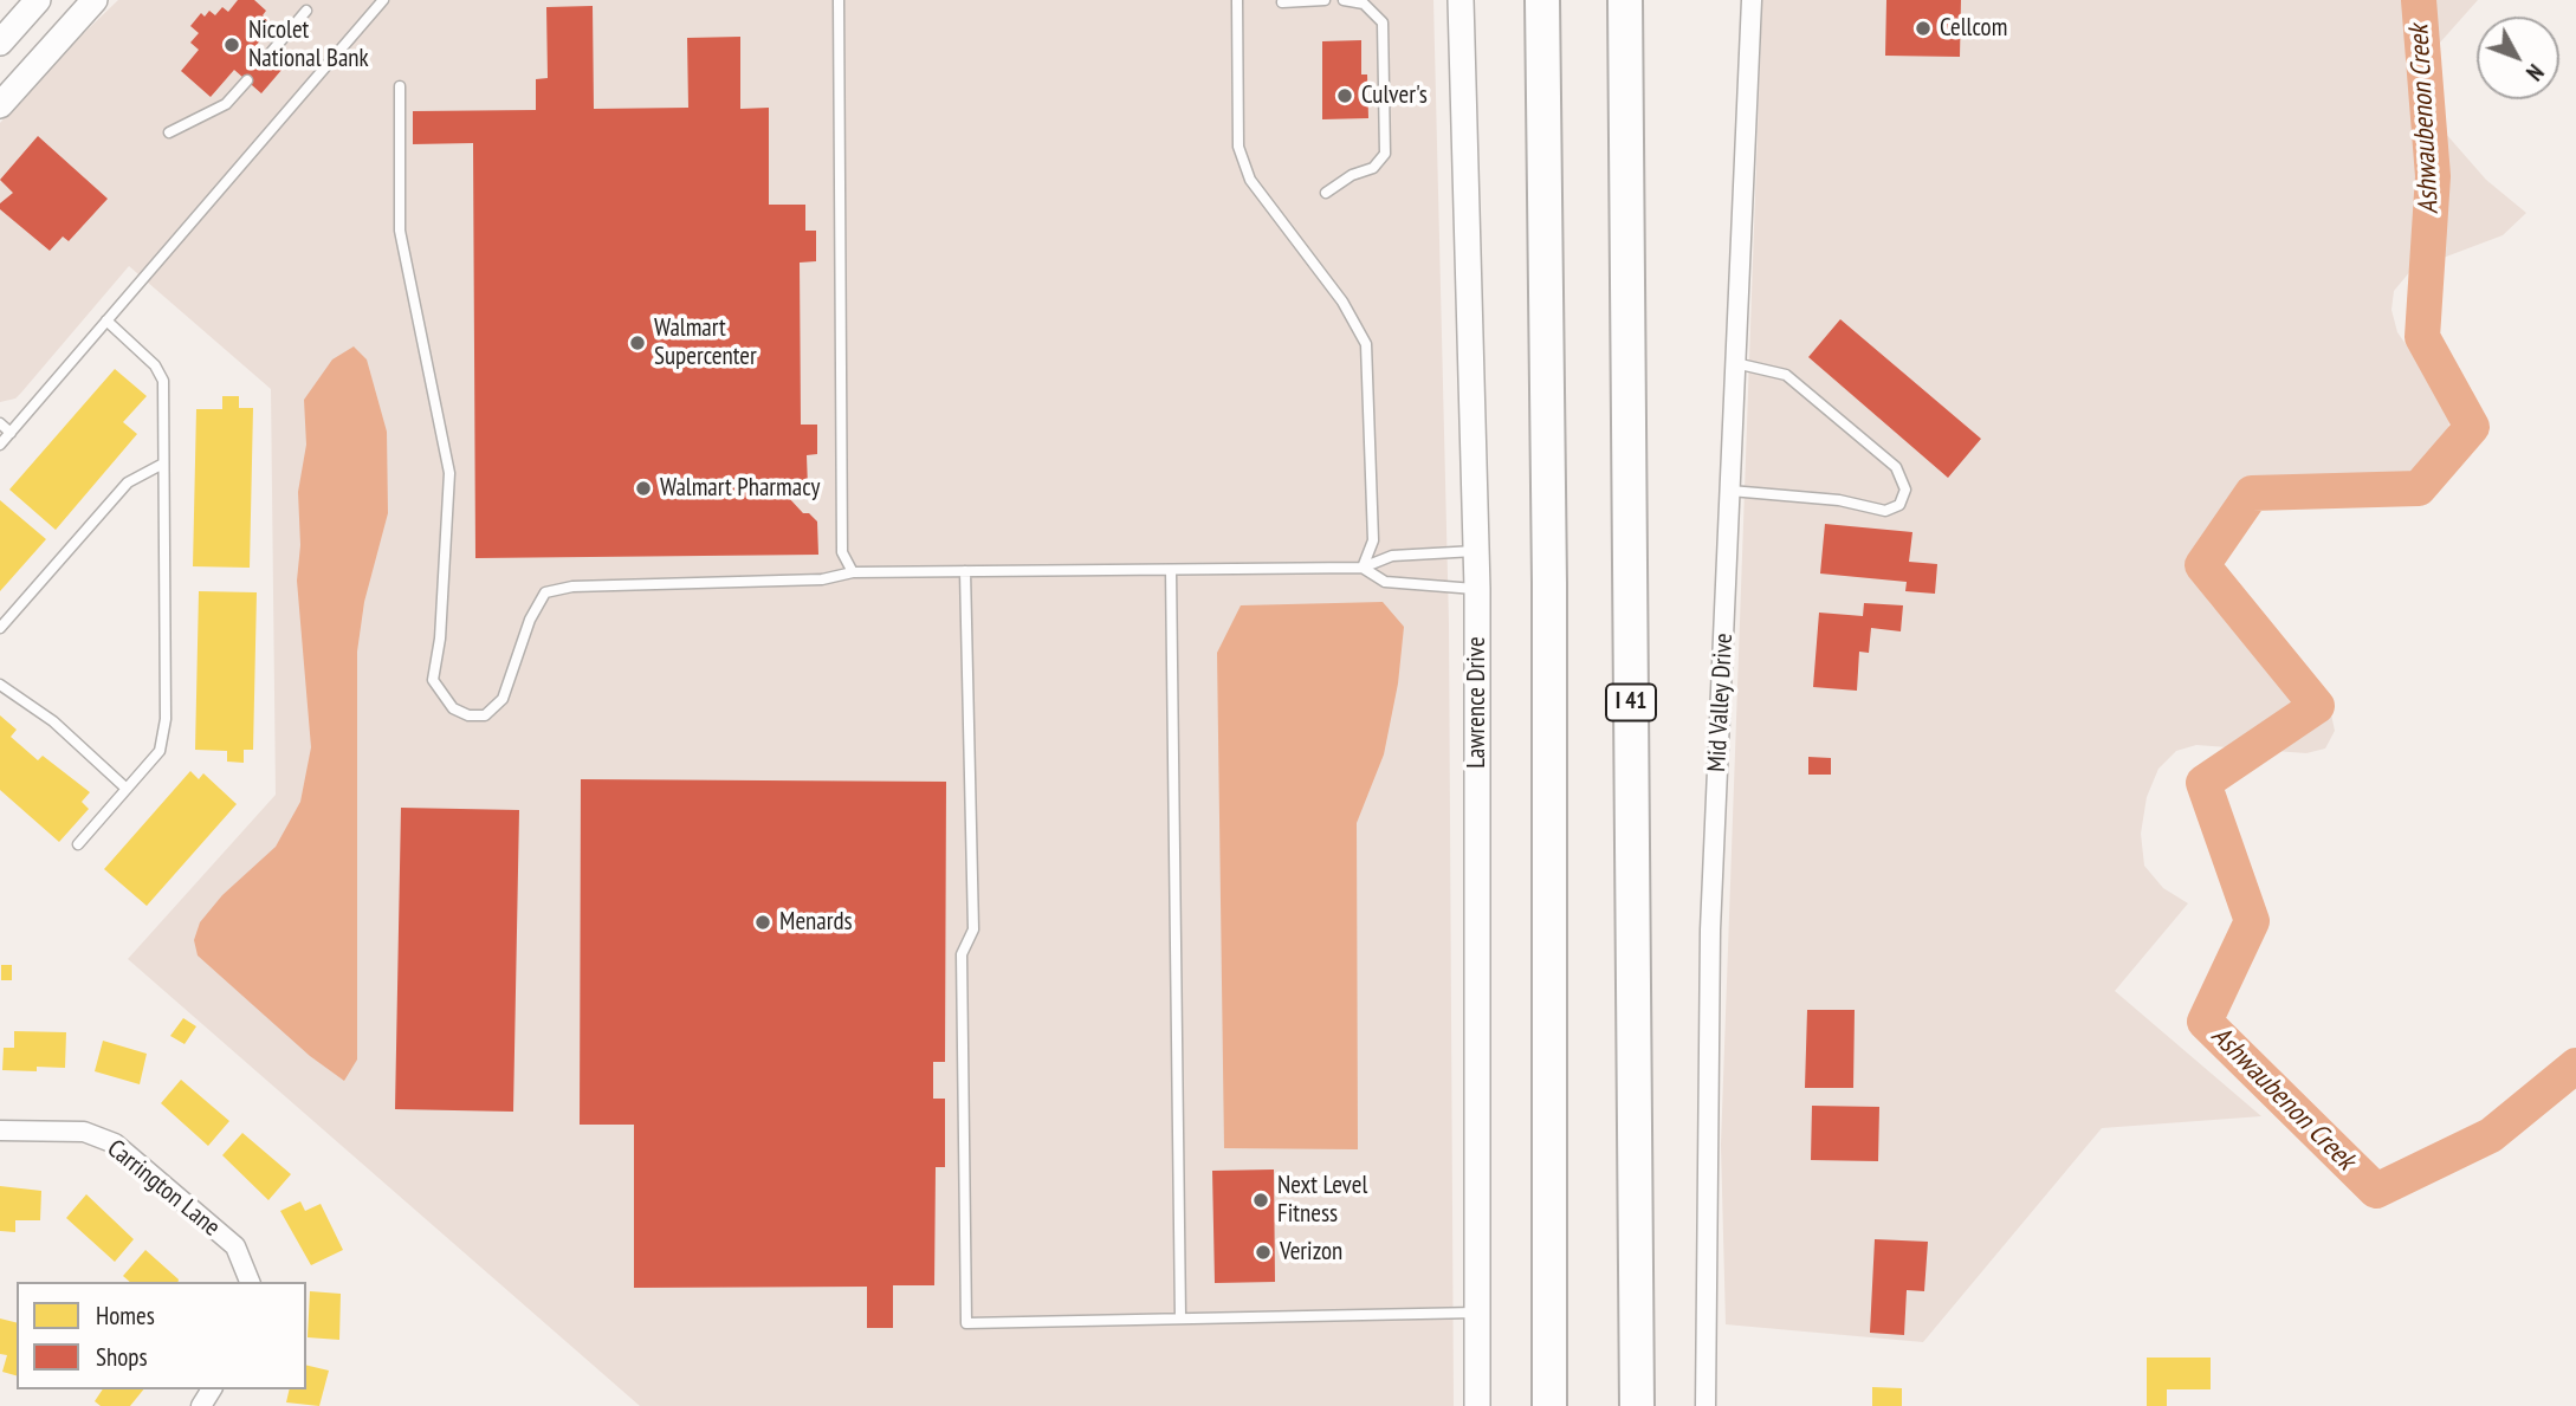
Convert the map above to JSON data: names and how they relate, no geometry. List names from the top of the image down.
{
  "streets": {
    "highway": ["I 41"],
    "main road": ["Lawrence Drive"],
    "street": ["Mid Valley Drive", "Carrington Lane"]
  },
  "water": ["Ashwaubenon Creek"],
  "places": [
    "Cellcom",
    "Nicolet National Bank",
    "Culver's",
    "Walmart Supercenter",
    "Walmart Pharmacy",
    "Menards",
    "Next Level Fitness",
    "Verizon"
  ],
  "legend": ["Homes", "Shops"],
  "north": "bottom right"
}
